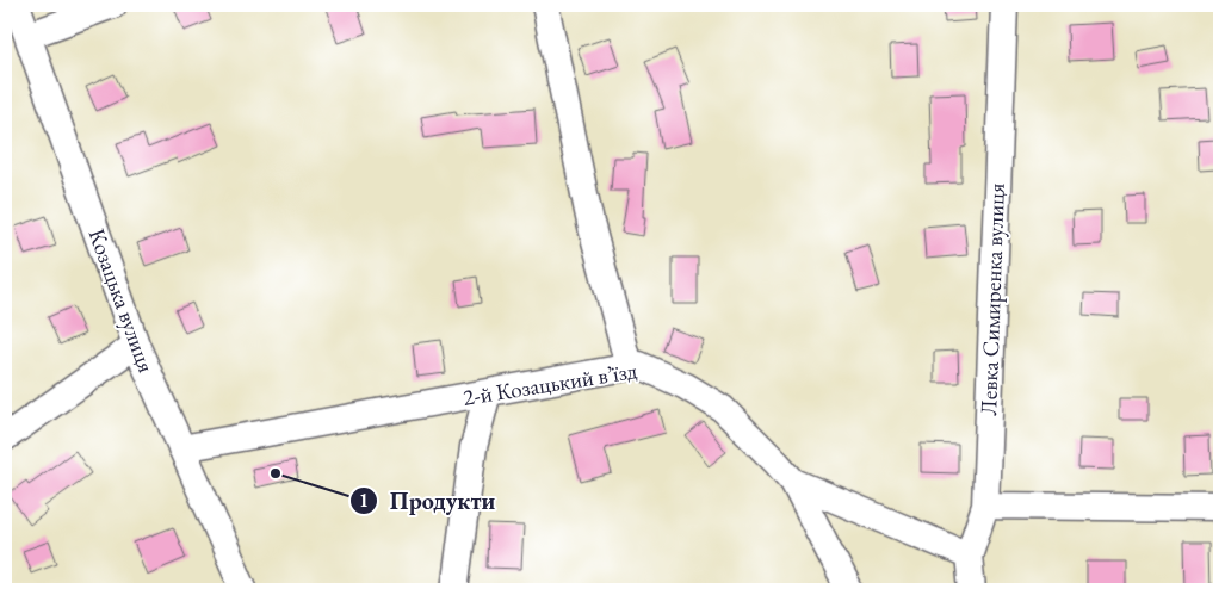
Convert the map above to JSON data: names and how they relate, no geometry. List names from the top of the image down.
{
  "streets": {
    "street": ["Левка Симиренка вулиця", "Козацька вулиця", "2-й Козацький в’їзд"]
  },
  "crossings": [
    ["Козацька вулиця", "2-й Козацький в’їзд"]
  ],
  "places": ["Продукти"]
}
